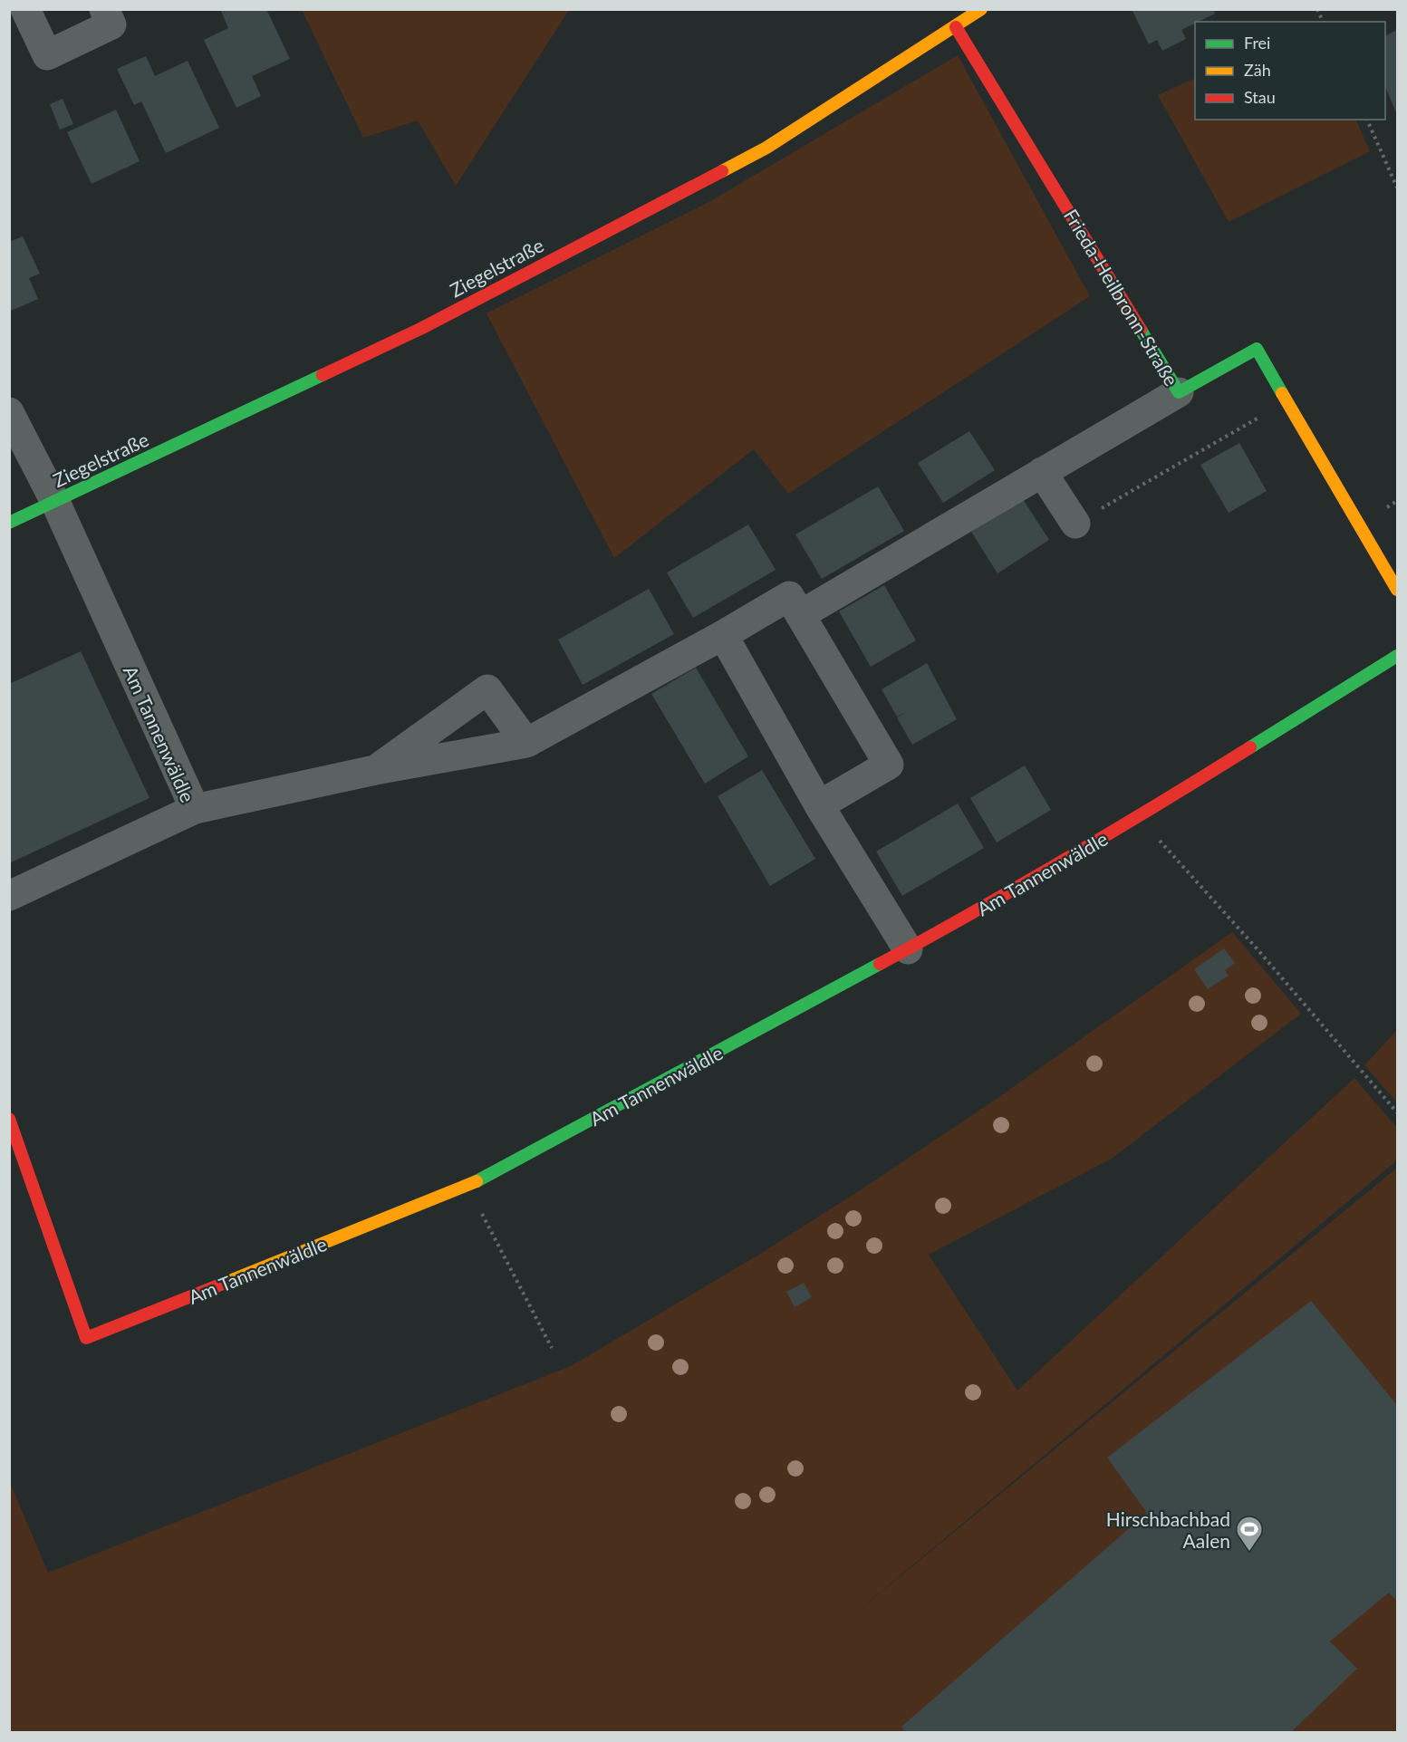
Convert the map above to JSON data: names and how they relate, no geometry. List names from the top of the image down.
{
  "streets": {
    "street": ["Ziegelstraße", "Frieda-Heilbronn-Straße", "Am Tannenwäldle"]
  },
  "crossings": [
    ["Ziegelstraße", "Frieda-Heilbronn-Straße"],
    ["Ziegelstraße", "Am Tannenwäldle"]
  ],
  "places": {
    "sports": ["Hirschbachbad Aalen"]
  },
  "legend": ["Frei", "Zäh", "Stau"]
}
